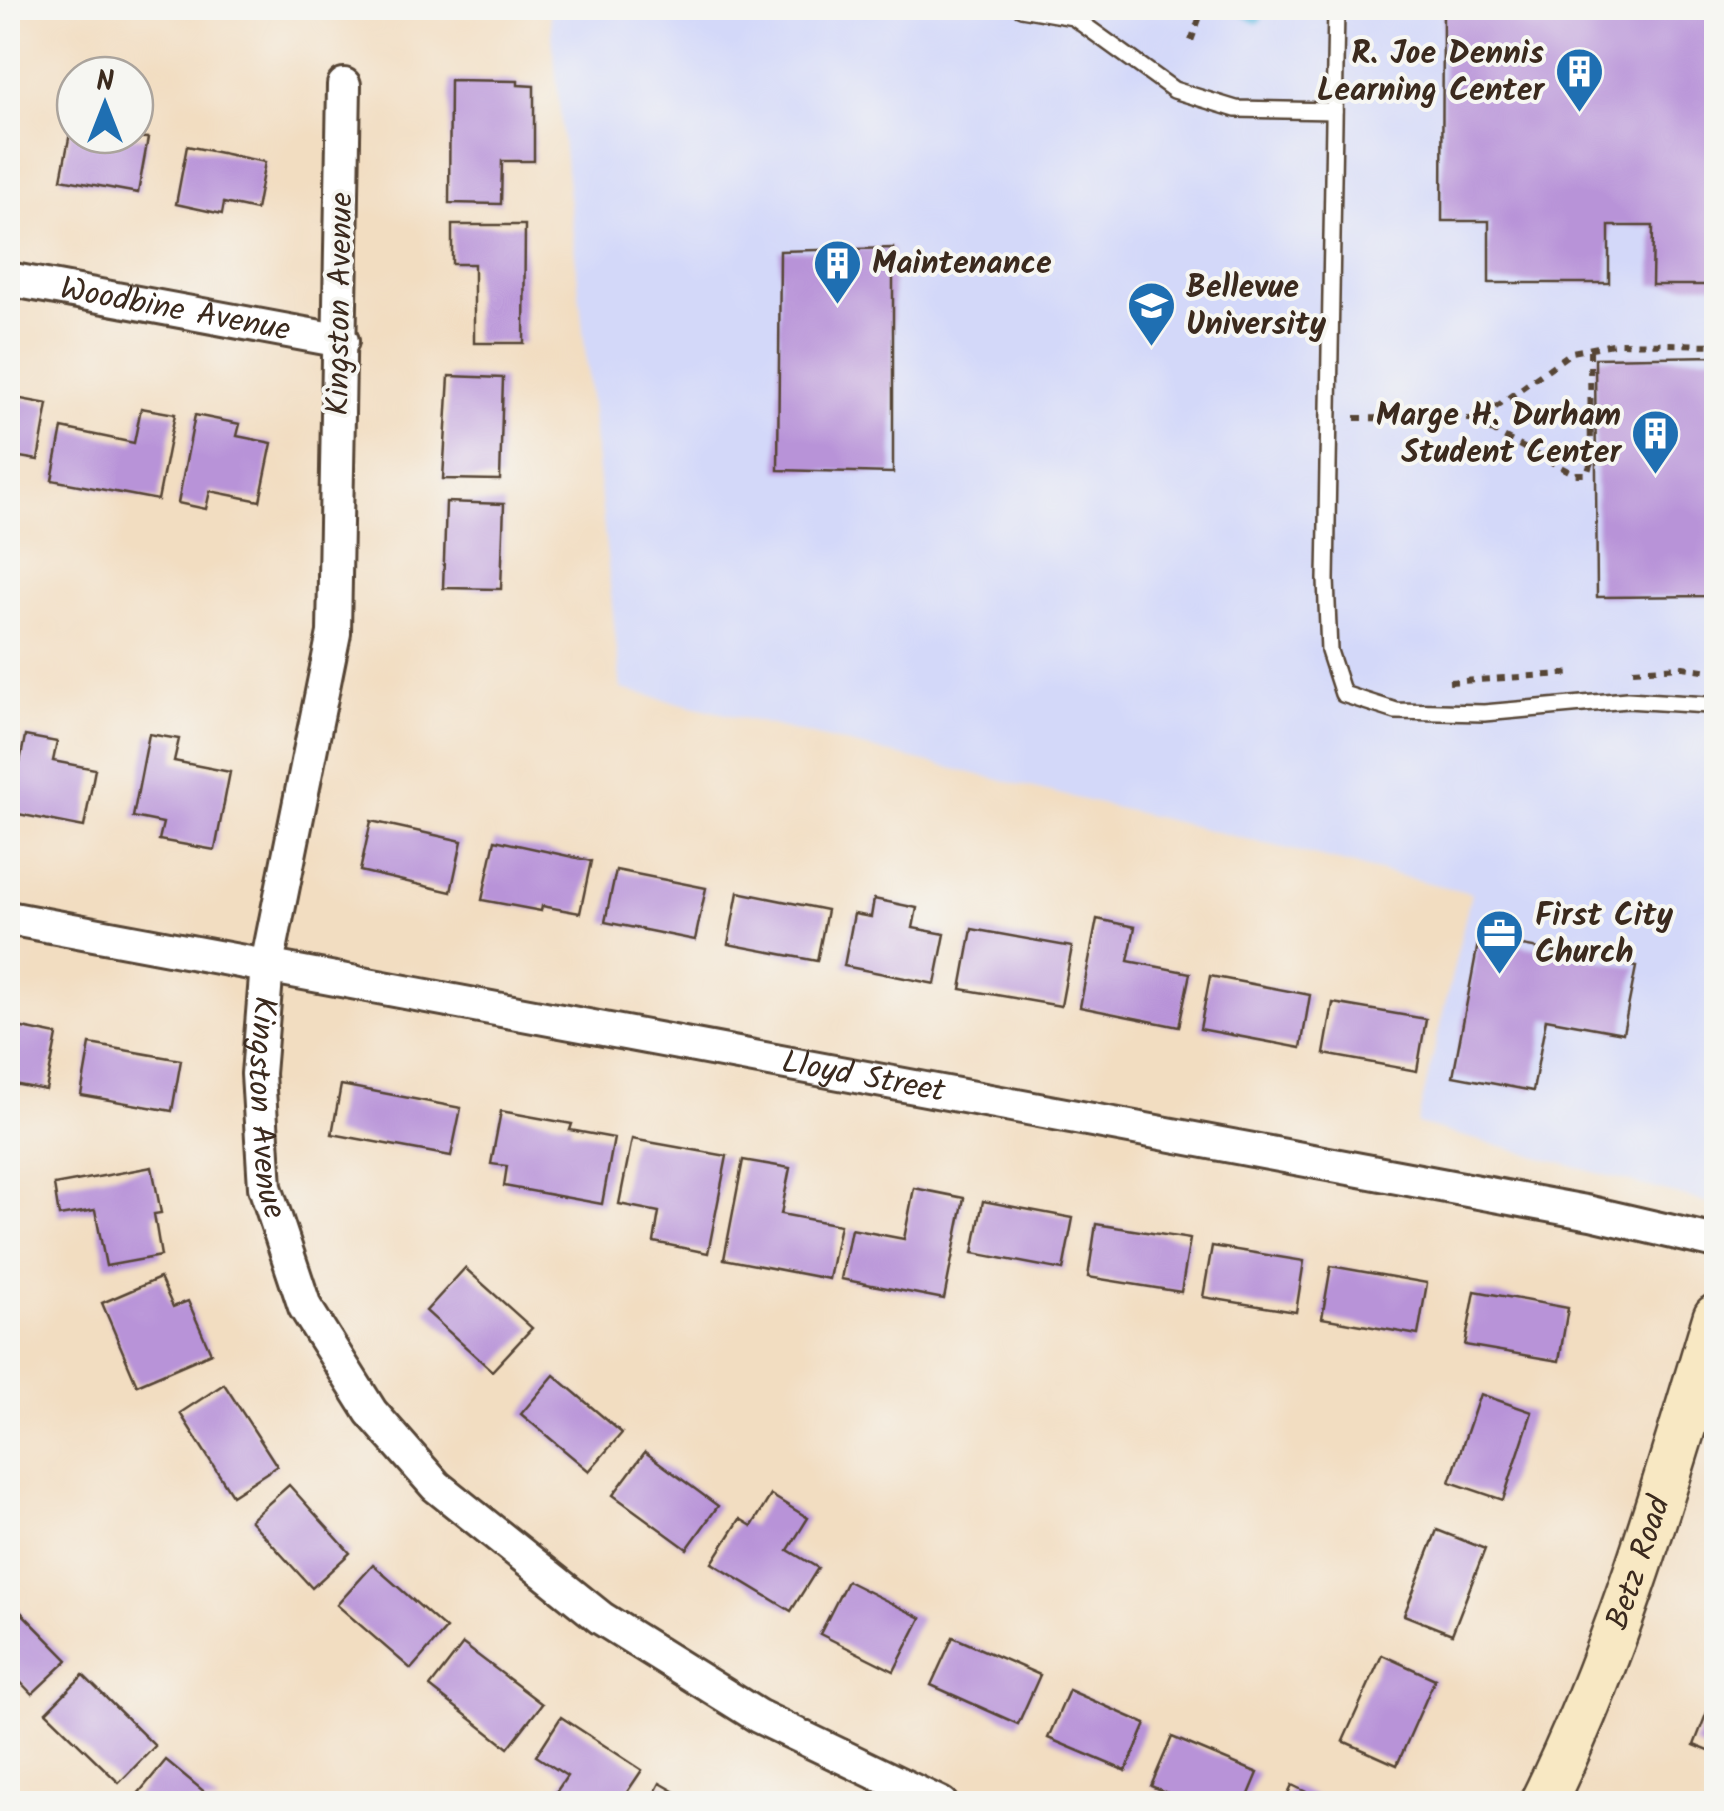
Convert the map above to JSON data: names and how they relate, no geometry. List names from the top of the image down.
{
  "streets": {
    "street": [
      "Kingston Avenue",
      "Woodbine Avenue",
      "Lloyd Street",
      "Betz Road"
    ]
  },
  "crossings": [
    ["Kingston Avenue", "Woodbine Avenue"],
    ["Kingston Avenue", "Lloyd Street"]
  ],
  "places": {
    "building": ["R. Joe Dennis Learning Center", "Maintenance", "Marge H. Durham Student Center"],
    "school or university": ["Bellevue University"],
    "office": ["First City Church"]
  },
  "north": "top"
}
